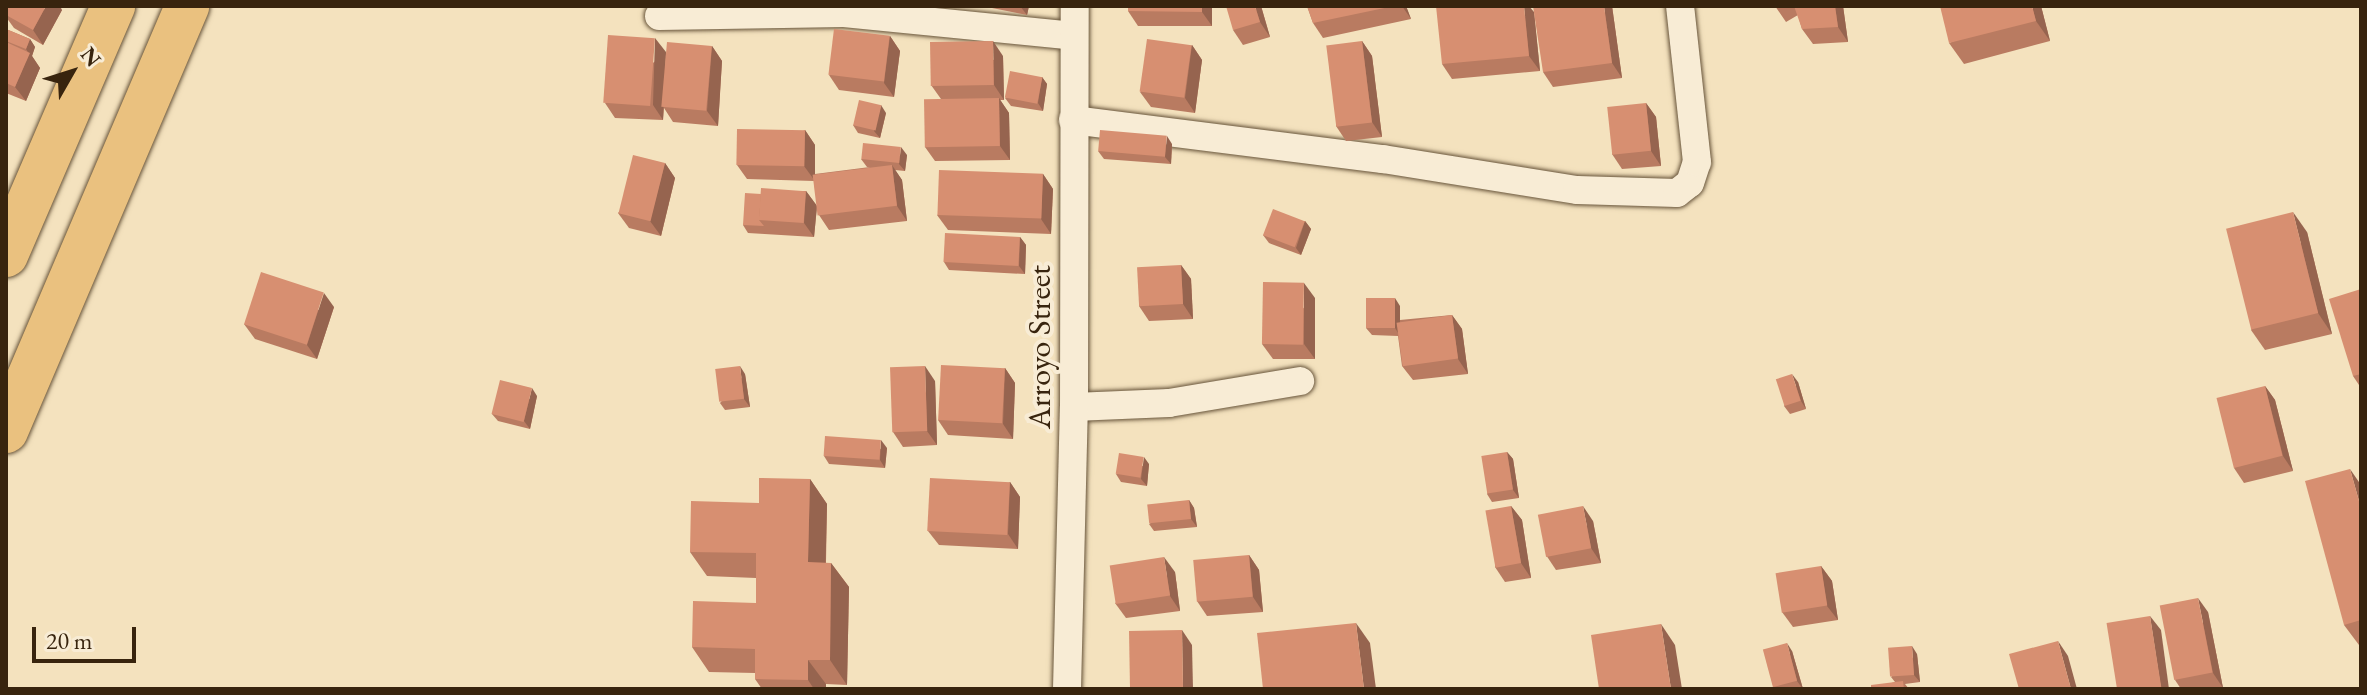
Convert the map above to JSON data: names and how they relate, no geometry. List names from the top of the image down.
{
  "streets": {
    "street": ["Arroyo Street"]
  },
  "scale_bar": "20 m",
  "north": "top right"
}
